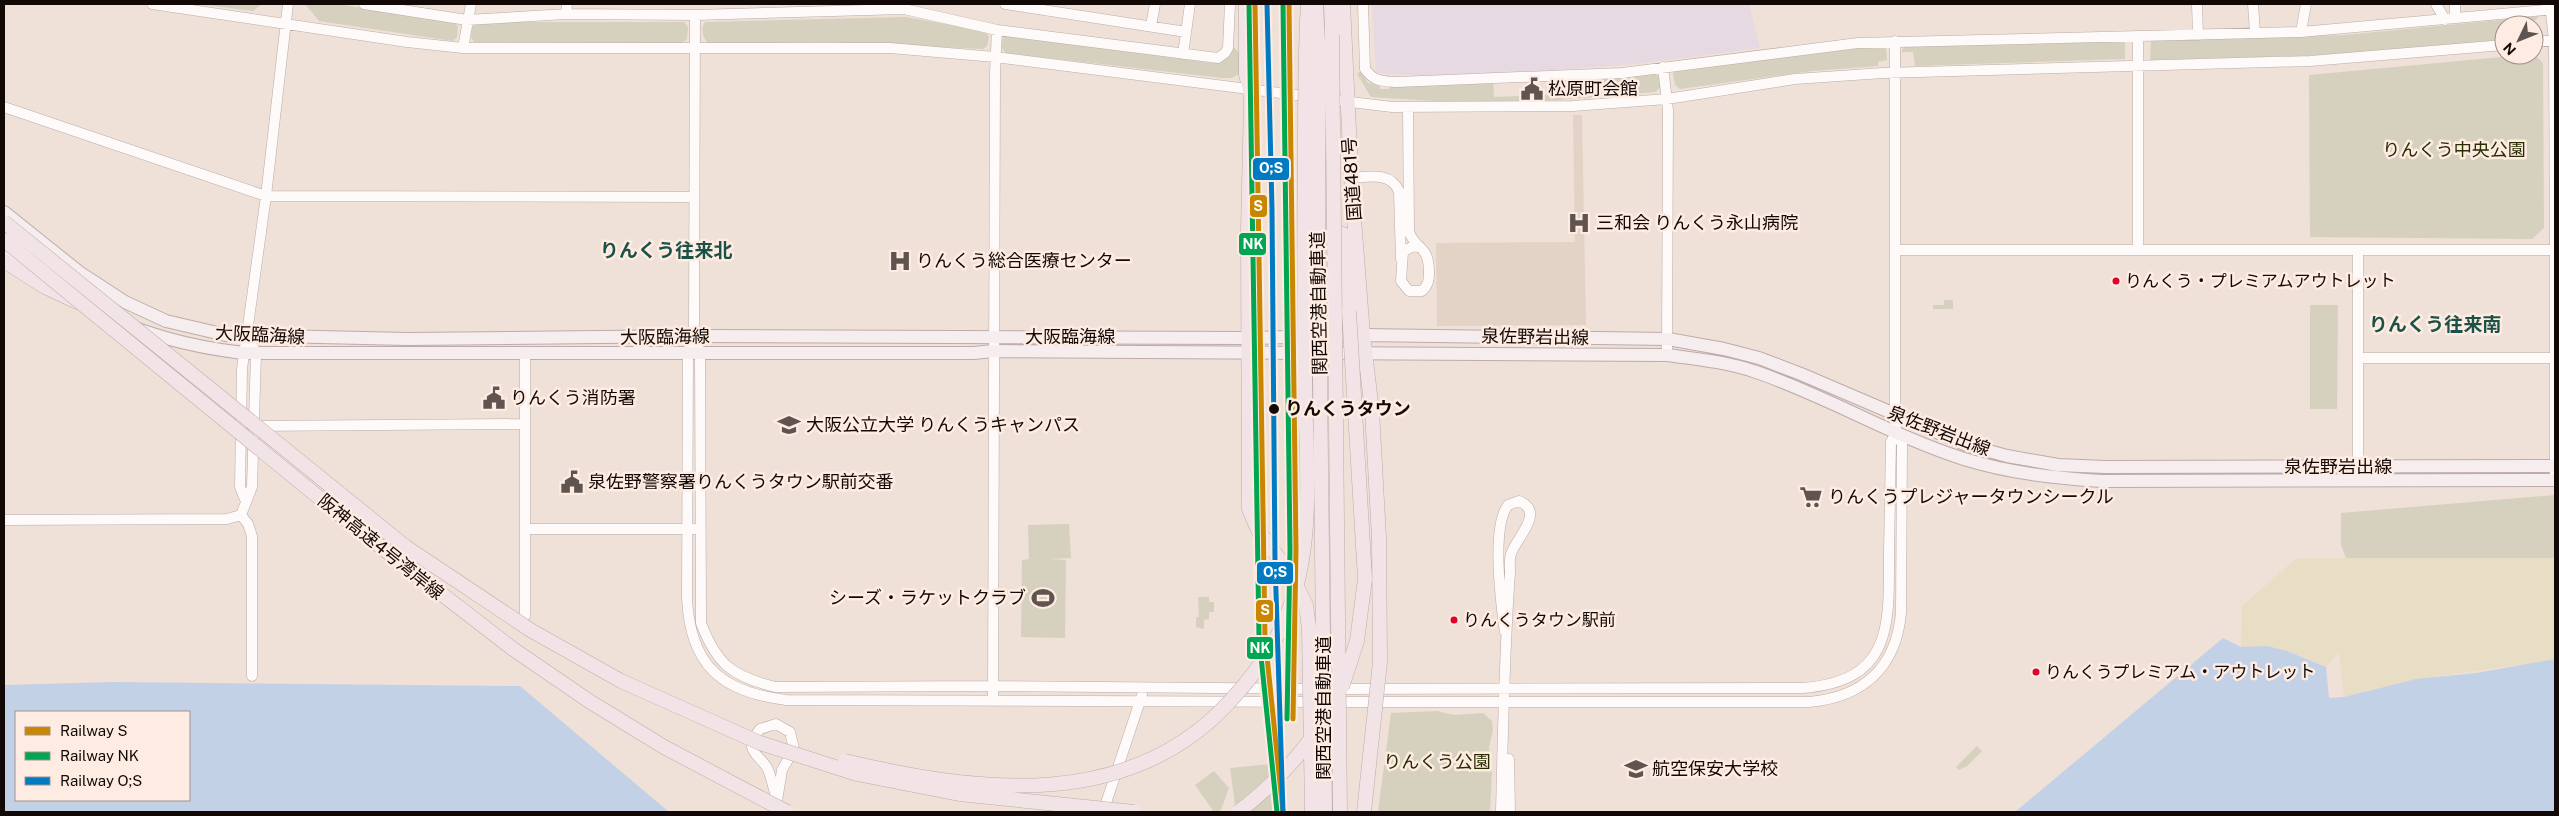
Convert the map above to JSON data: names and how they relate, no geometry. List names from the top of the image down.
{
  "streets": {
    "highway": ["国道481号", "関西空港自動車道", "阪神高速4号湾岸線"],
    "main road": ["大阪臨海線", "泉佐野岩出線"]
  },
  "crossings": [
    ["国道481号", "大阪臨海線"],
    ["国道481号", "泉佐野岩出線"],
    ["大阪臨海線", "泉佐野岩出線"]
  ],
  "districts": ["りんくう往来北", "りんくう往来南"],
  "parks": ["りんくう中央公園", "りんくう公園"],
  "places": {
    "public building": ["松原町会館", "りんくう消防署", "泉佐野警察署りんくうタウン駅前交番"],
    "hospital": ["三和会 りんくう永山病院", "りんくう総合医療センター"],
    "other": [
      "りんくう・プレミアムアウトレット",
      "りんくうタウン",
      "りんくうタウン駅前",
      "りんくうプレミアム・アウトレット"
    ],
    "school or university": ["大阪公立大学 りんくうキャンパス", "航空保安大学校"],
    "supermarket": ["りんくうプレジャータウンシークル"],
    "sports": ["シーズ・ラケットクラブ"]
  },
  "lines": ["rail line S", "rail line NK", "rail line O;S"],
  "legend": ["Railway S", "Railway NK", "Railway O;S"],
  "north": "bottom left"
}
